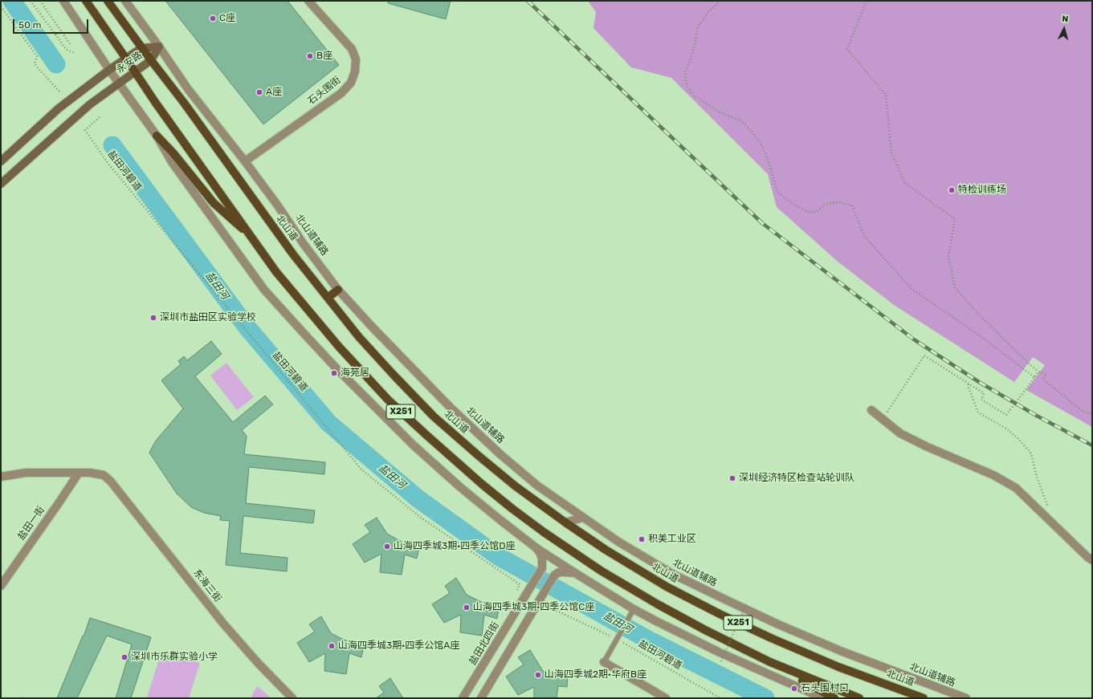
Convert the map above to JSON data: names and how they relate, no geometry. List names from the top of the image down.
{
  "streets": {
    "main road": ["永安路", "北山道", "X251"],
    "street": [
      "石头围街",
      "北山道辅路",
      "盐田一街",
      "东海三街",
      "盐田北四街"
    ],
    "path": ["盐田河碧道"]
  },
  "crossings": [
    ["永安路", "北山道"],
    ["永安路", "北山道辅路"],
    ["永安路", "X251"],
    ["石头围街", "北山道辅路"],
    ["盐田一街", "东海三街"]
  ],
  "water": ["盐田河"],
  "places": [
    "C座",
    "B座",
    "A座",
    "特检训练场",
    "深圳市盐田区实验学校",
    "海苑居",
    "深圳经济特区检查站轮训队",
    "积美工业区",
    "山海四季城3期·四季公馆D座",
    "山海四季城3期·四季公馆C座",
    "山海四季城3期·四季公馆A座",
    "深圳市乐群实验小学",
    "山海四季城2期·华府B座",
    "石头围村口"
  ],
  "scale_bar": "50 m",
  "north": "top"
}
